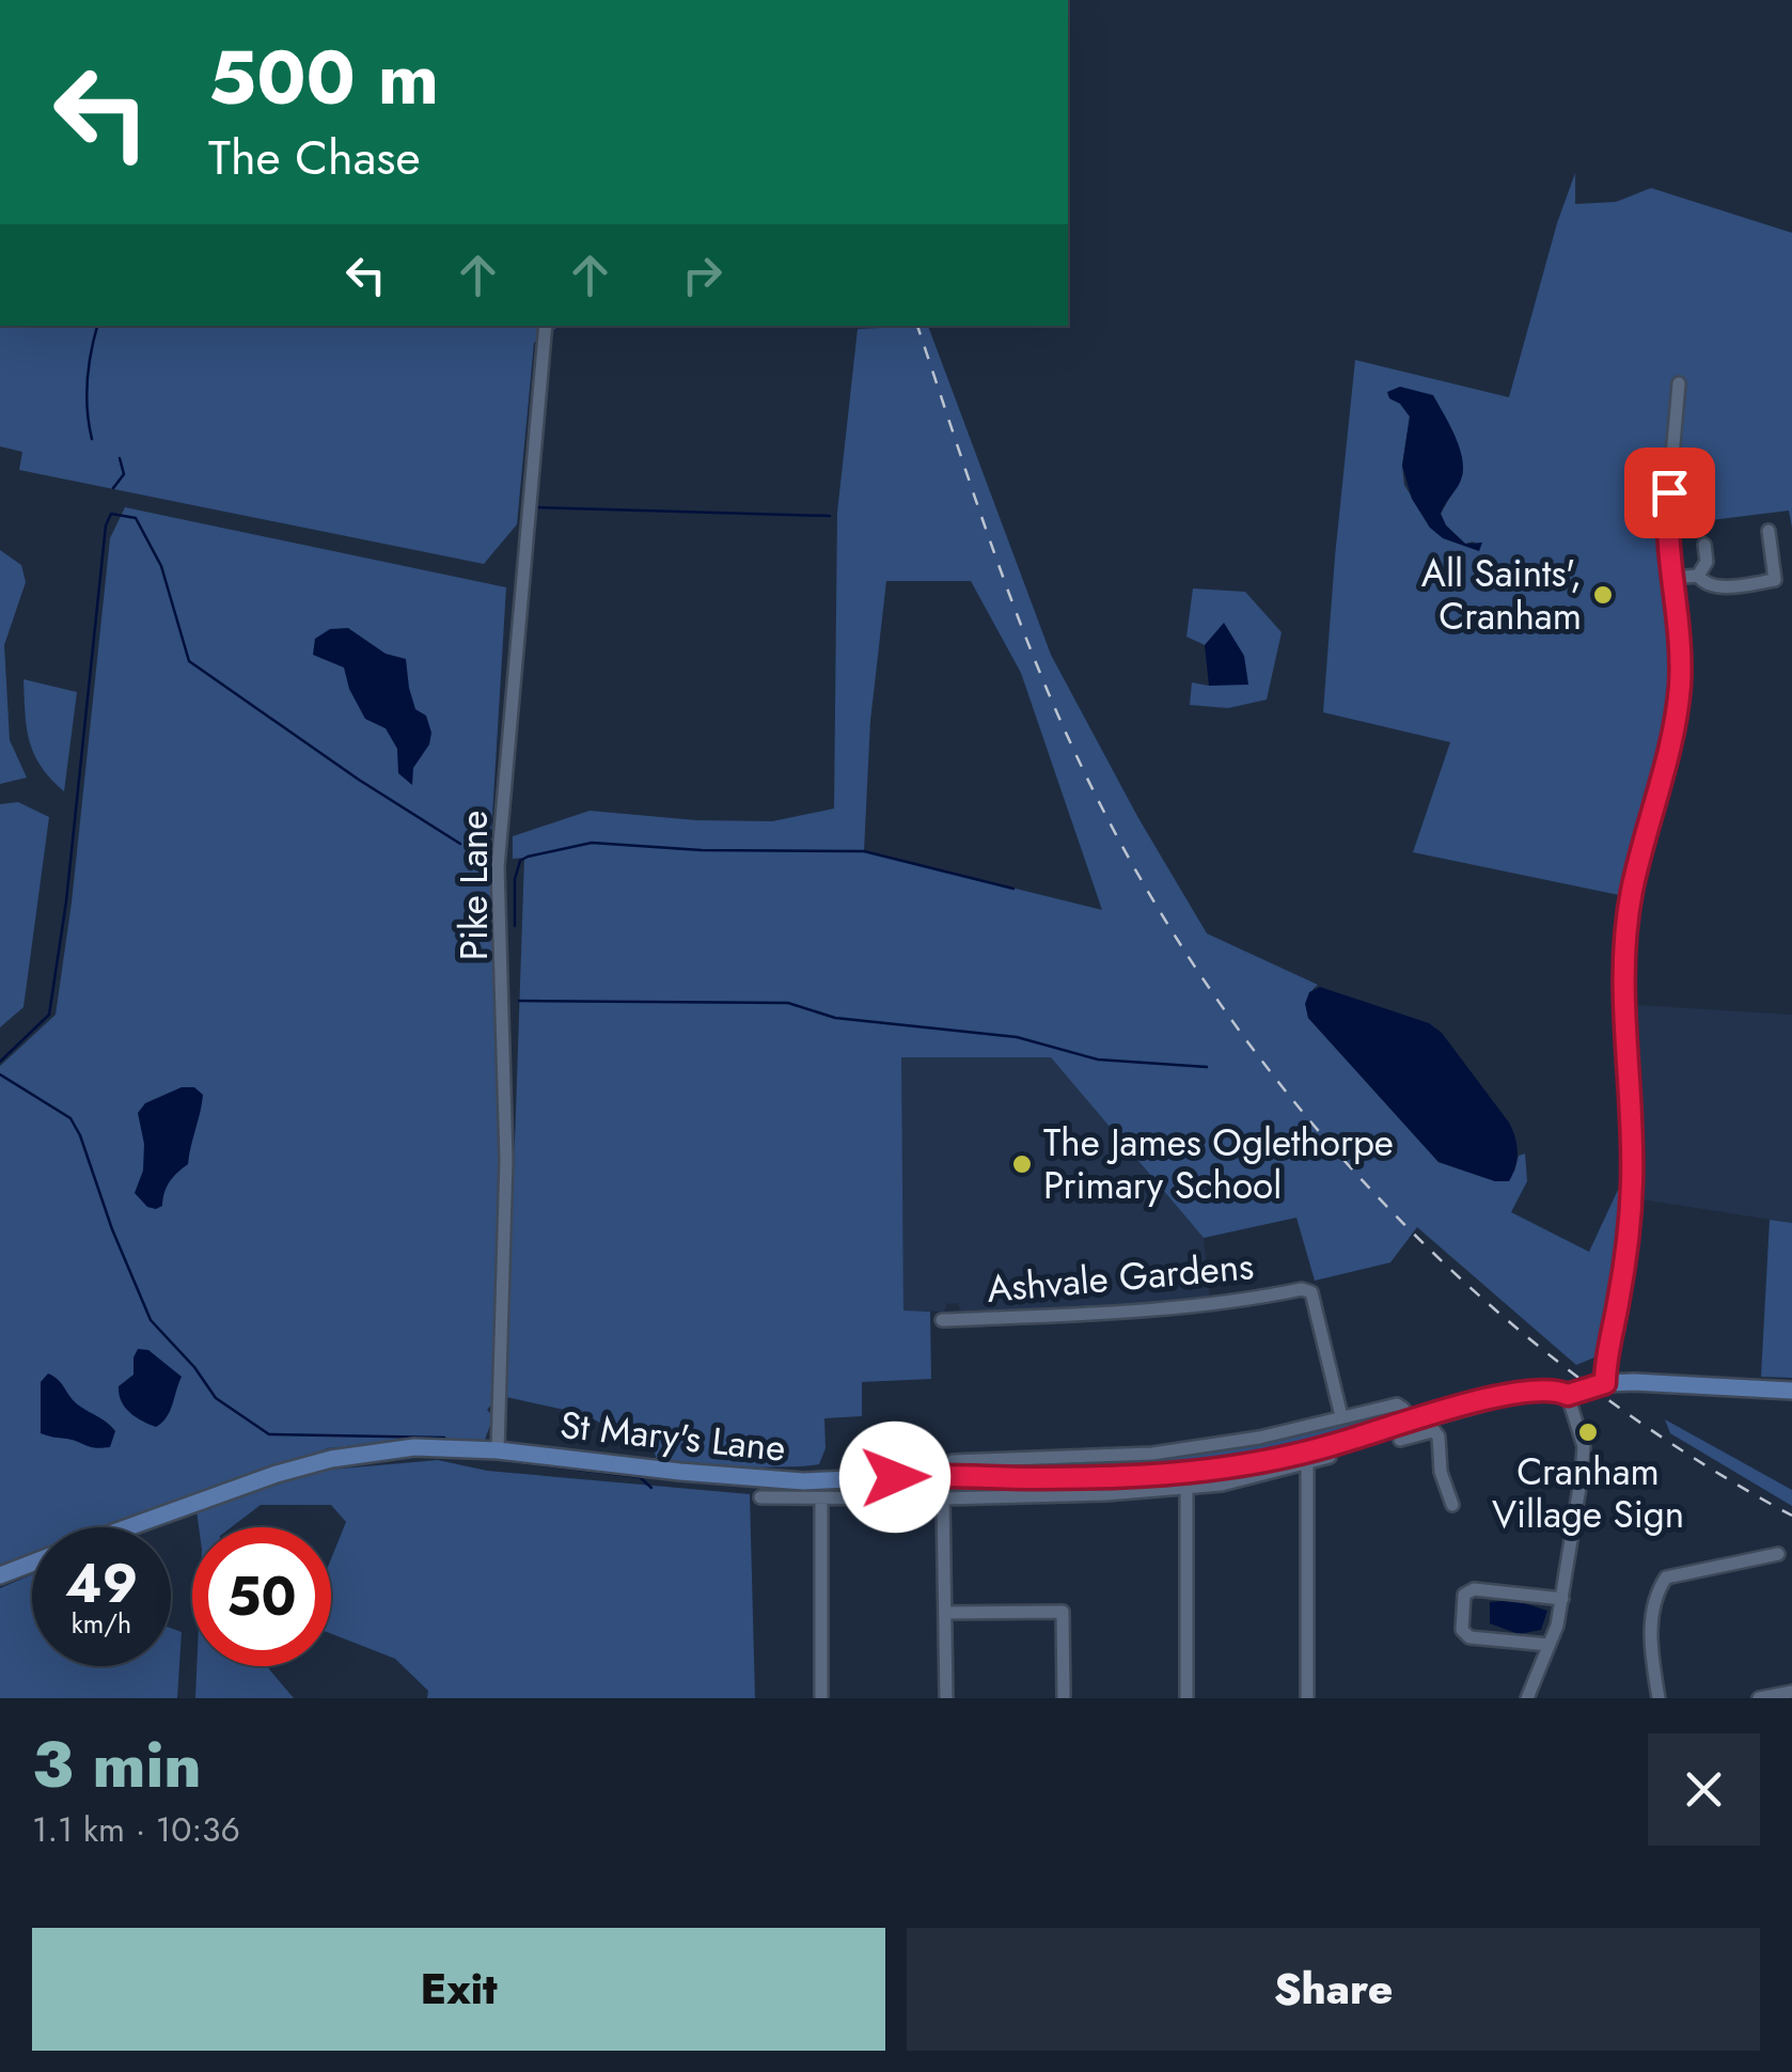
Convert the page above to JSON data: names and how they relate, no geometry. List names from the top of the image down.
{
  "streets": {
    "main road": ["St Mary's Lane"],
    "street": ["Pike Lane", "Ashvale Gardens"]
  },
  "crossings": [
    ["Pike Lane", "St Mary's Lane"]
  ],
  "places": ["All Saints', Cranham", "The James Oglethorpe Primary School", "Cranham Village Sign"],
  "page": {
    "turn": ["500 m", "The Chase"],
    "speed": "49 km/h",
    "limit": "50",
    "heading": ["3 min", "1.1 km · 10:36"],
    "buttons": ["Exit", "Share"]
  }
}
